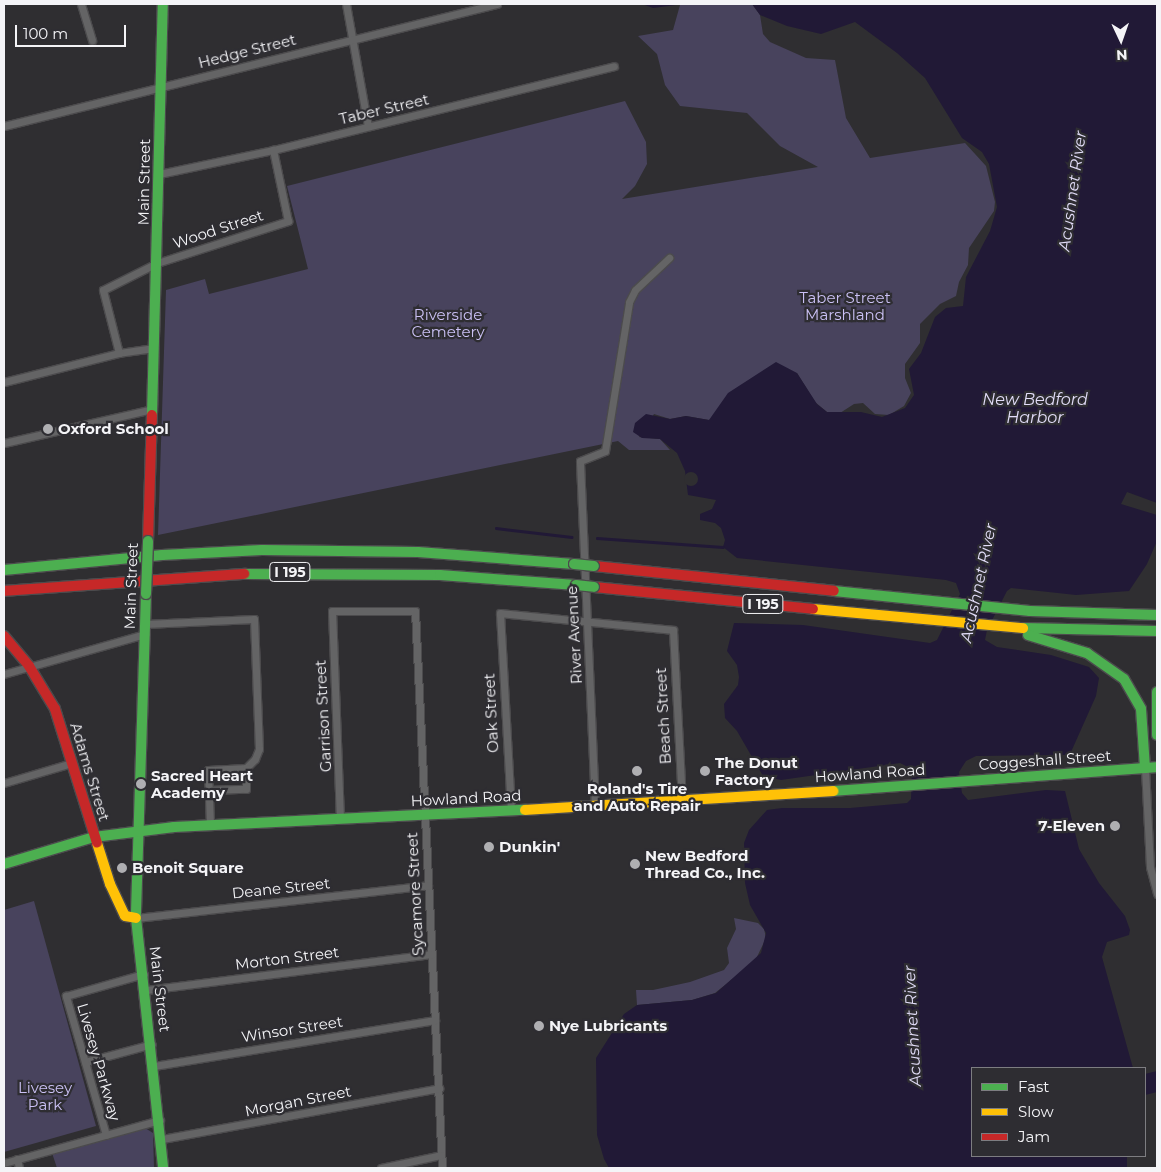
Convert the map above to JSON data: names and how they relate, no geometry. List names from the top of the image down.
{
  "streets": {
    "main road": [
      "Main Street",
      "I 195",
      "Coggeshall Street",
      "Adams Street",
      "Howland Road"
    ],
    "street": [
      "Hedge Street",
      "Taber Street",
      "Wood Street",
      "River Avenue",
      "Oak Street",
      "Garrison Street",
      "Beach Street",
      "Deane Street",
      "Sycamore Street",
      "Morton Street",
      "Winsor Street",
      "Livesey Parkway",
      "Morgan Street"
    ]
  },
  "crossings": [
    ["Hedge Street", "Main Street"],
    ["Taber Street", "Main Street"],
    ["Taber Street", "Wood Street"],
    ["Main Street", "Wood Street"],
    ["Main Street", "Adams Street"],
    ["Main Street", "Howland Road"],
    ["Main Street", "Deane Street"],
    ["Main Street", "Morton Street"],
    ["Main Street", "Winsor Street"],
    ["Main Street", "Livesey Parkway"],
    ["Main Street", "Morgan Street"],
    ["River Avenue", "Oak Street"],
    ["River Avenue", "Beach Street"],
    ["River Avenue", "Howland Road"],
    ["Oak Street", "Beach Street"],
    ["Oak Street", "Howland Road"],
    ["Garrison Street", "Howland Road"],
    ["Garrison Street", "Sycamore Street"],
    ["Beach Street", "Howland Road"],
    ["Coggeshall Street", "Howland Road"],
    ["Adams Street", "Howland Road"],
    ["Adams Street", "Deane Street"],
    ["Howland Road", "Sycamore Street"],
    ["Deane Street", "Sycamore Street"],
    ["Sycamore Street", "Morton Street"],
    ["Sycamore Street", "Winsor Street"],
    ["Sycamore Street", "Morgan Street"]
  ],
  "water": ["Acushnet River", "New Bedford Harbor"],
  "parks": ["Taber Street Marshland", "Riverside Cemetery", "Livesey Park"],
  "places": [
    "Oxford School",
    "Roland's Tire and Auto Repair",
    "The Donut Factory",
    "Sacred Heart Academy",
    "7-Eleven",
    "Dunkin'",
    "New Bedford Thread Co., Inc.",
    "Benoit Square",
    "Nye Lubricants"
  ],
  "legend": ["Fast", "Slow", "Jam"],
  "scale_bar": "100 m",
  "north": "bottom"
}
